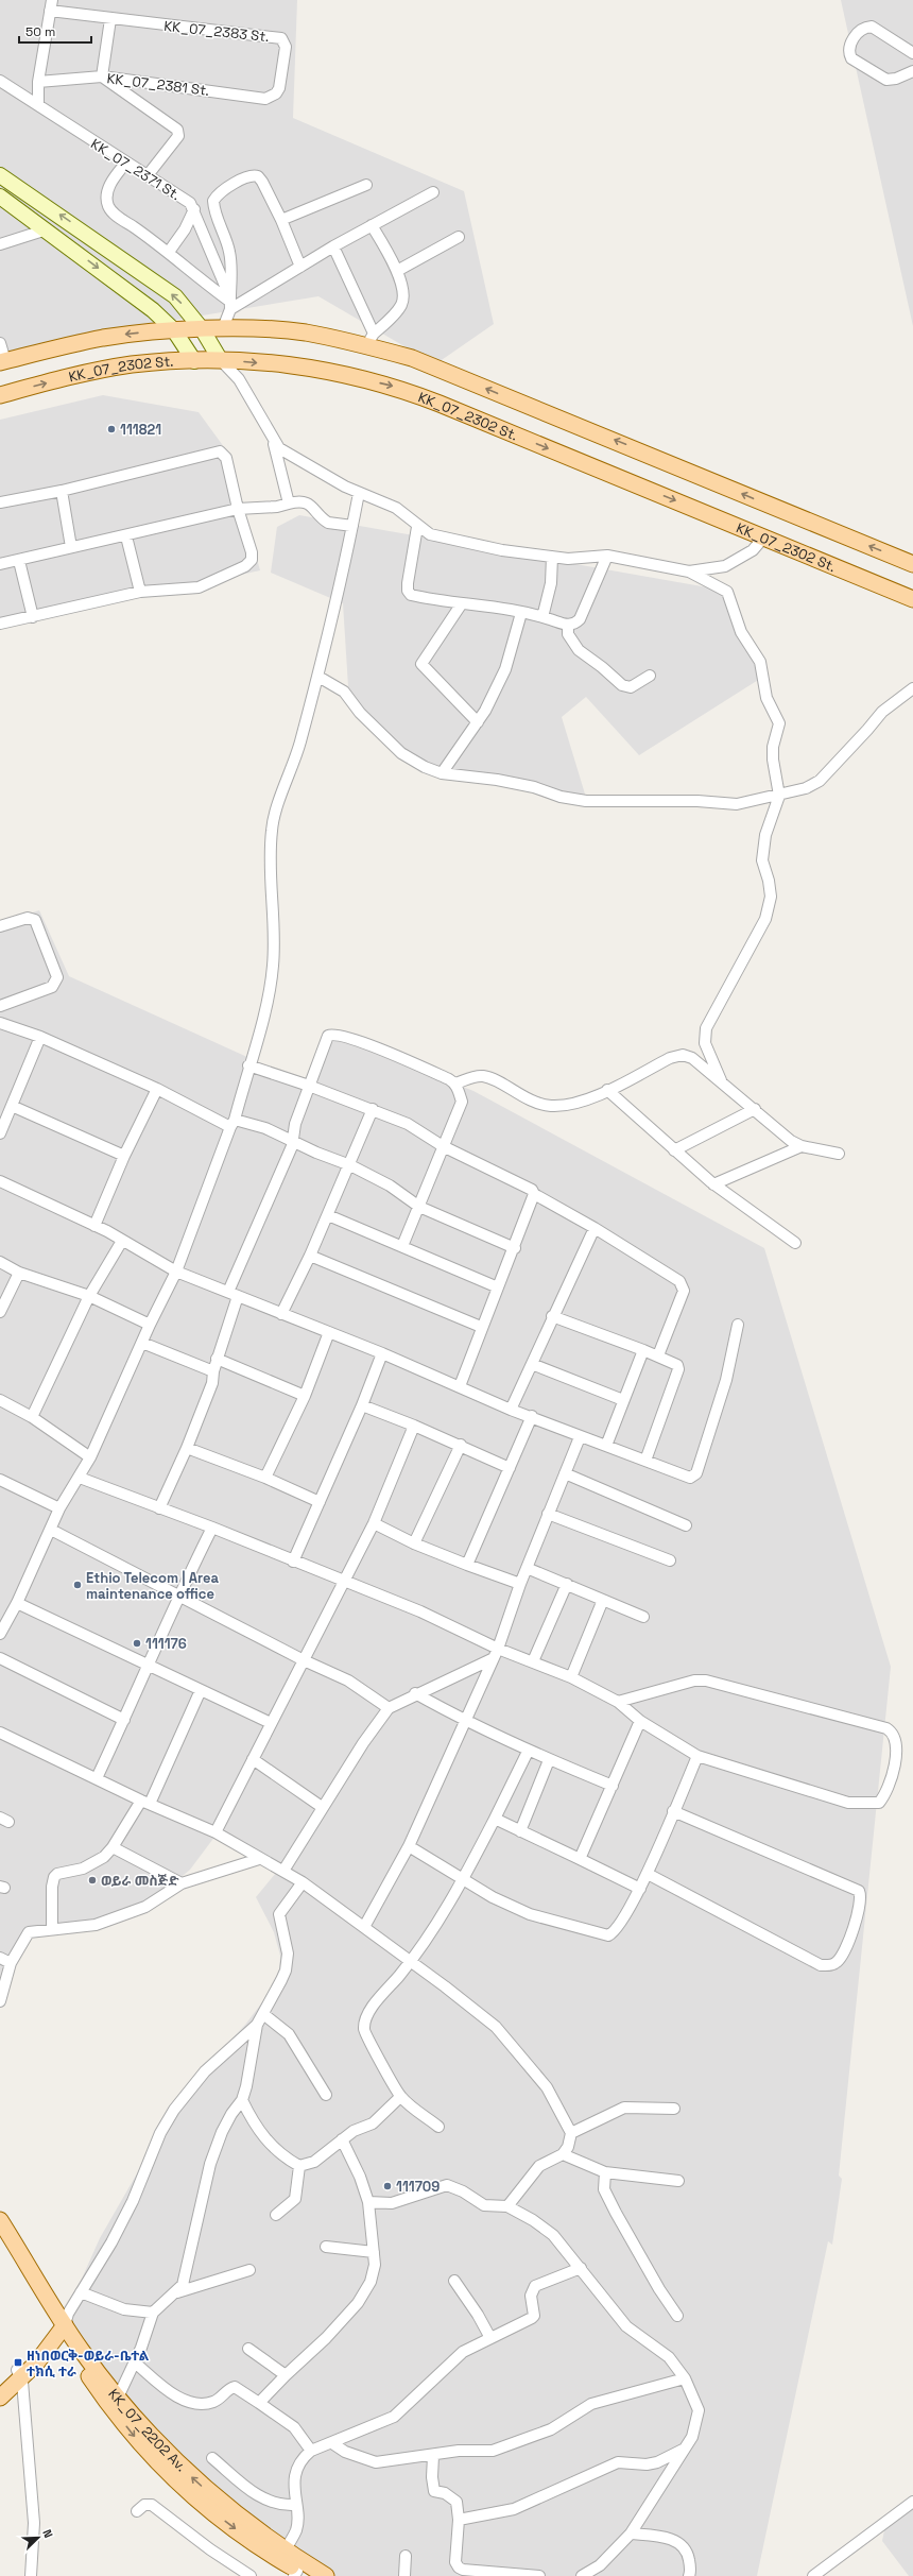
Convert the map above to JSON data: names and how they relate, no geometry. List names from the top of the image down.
{
  "streets": {
    "main road": ["KK_07_2302 St.", "KK_07_2202 Av."],
    "street": ["KK_07_2383 St.", "KK_07_2381 St.", "KK_07_2371 St."]
  },
  "crossings": [
    ["KK_07_2383 St.", "KK_07_2381 St."]
  ],
  "places": {
    "other": [
      "111821",
      "Ethio Telecom | Area maintenance office",
      "111176",
      "ወይራ መስጅድ",
      "111709"
    ],
    "transit": ["ዘነበወርቅ-ወይራ-ቤተል ተክሲ ተራ"]
  },
  "scale_bar": "50 m",
  "north": "top right"
}
